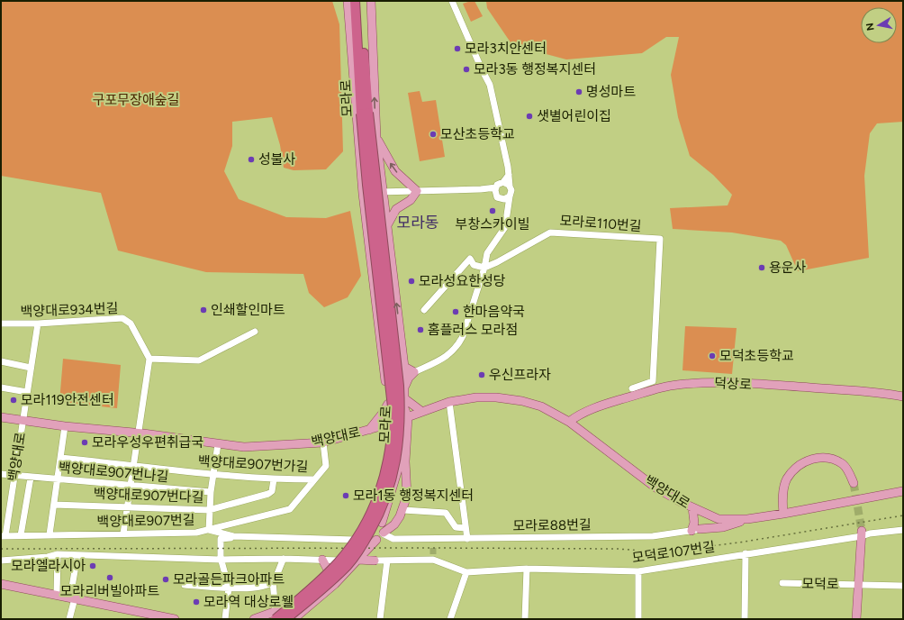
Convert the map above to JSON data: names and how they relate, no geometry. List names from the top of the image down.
{
  "streets": {
    "highway": ["모라로"],
    "main road": ["덕상로", "백양대로", "모덕로"],
    "street": [
      "모라로110번길",
      "백양대로934번길",
      "백양대로907번가길",
      "백양대로907번나길",
      "백양대로907번다길",
      "백양대로907번길",
      "모라로88번길",
      "모덕로107번길"
    ]
  },
  "crossings": [
    ["모라로", "백양대로"],
    ["모라로", "모라로88번길"],
    ["덕상로", "백양대로"],
    ["백양대로", "백양대로907번나길"],
    ["백양대로", "백양대로907번길"],
    ["백양대로", "모라로88번길"],
    ["백양대로907번가길", "백양대로907번다길"],
    ["백양대로907번가길", "백양대로907번길"],
    ["모덕로107번길", "모덕로"]
  ],
  "districts": ["모라동"],
  "parks": ["구포무장애숲길"],
  "places": [
    "모라3치안센터",
    "모라3동 행정복지센터",
    "명성마트",
    "샛별어린이집",
    "모산초등학교",
    "성불사",
    "부창스카이빌",
    "용운사",
    "모라성요한성당",
    "인쇄할인마트",
    "한마음약국",
    "홈플러스 모라점",
    "모덕초등학교",
    "우신프라자",
    "모라119안전센터",
    "모라우성우편취급국",
    "모라1동 행정복지센터",
    "모라엘라시아",
    "모라리버빌아파트",
    "모라골든파크아파트",
    "모라역 대상로웰"
  ],
  "north": "left"
}
